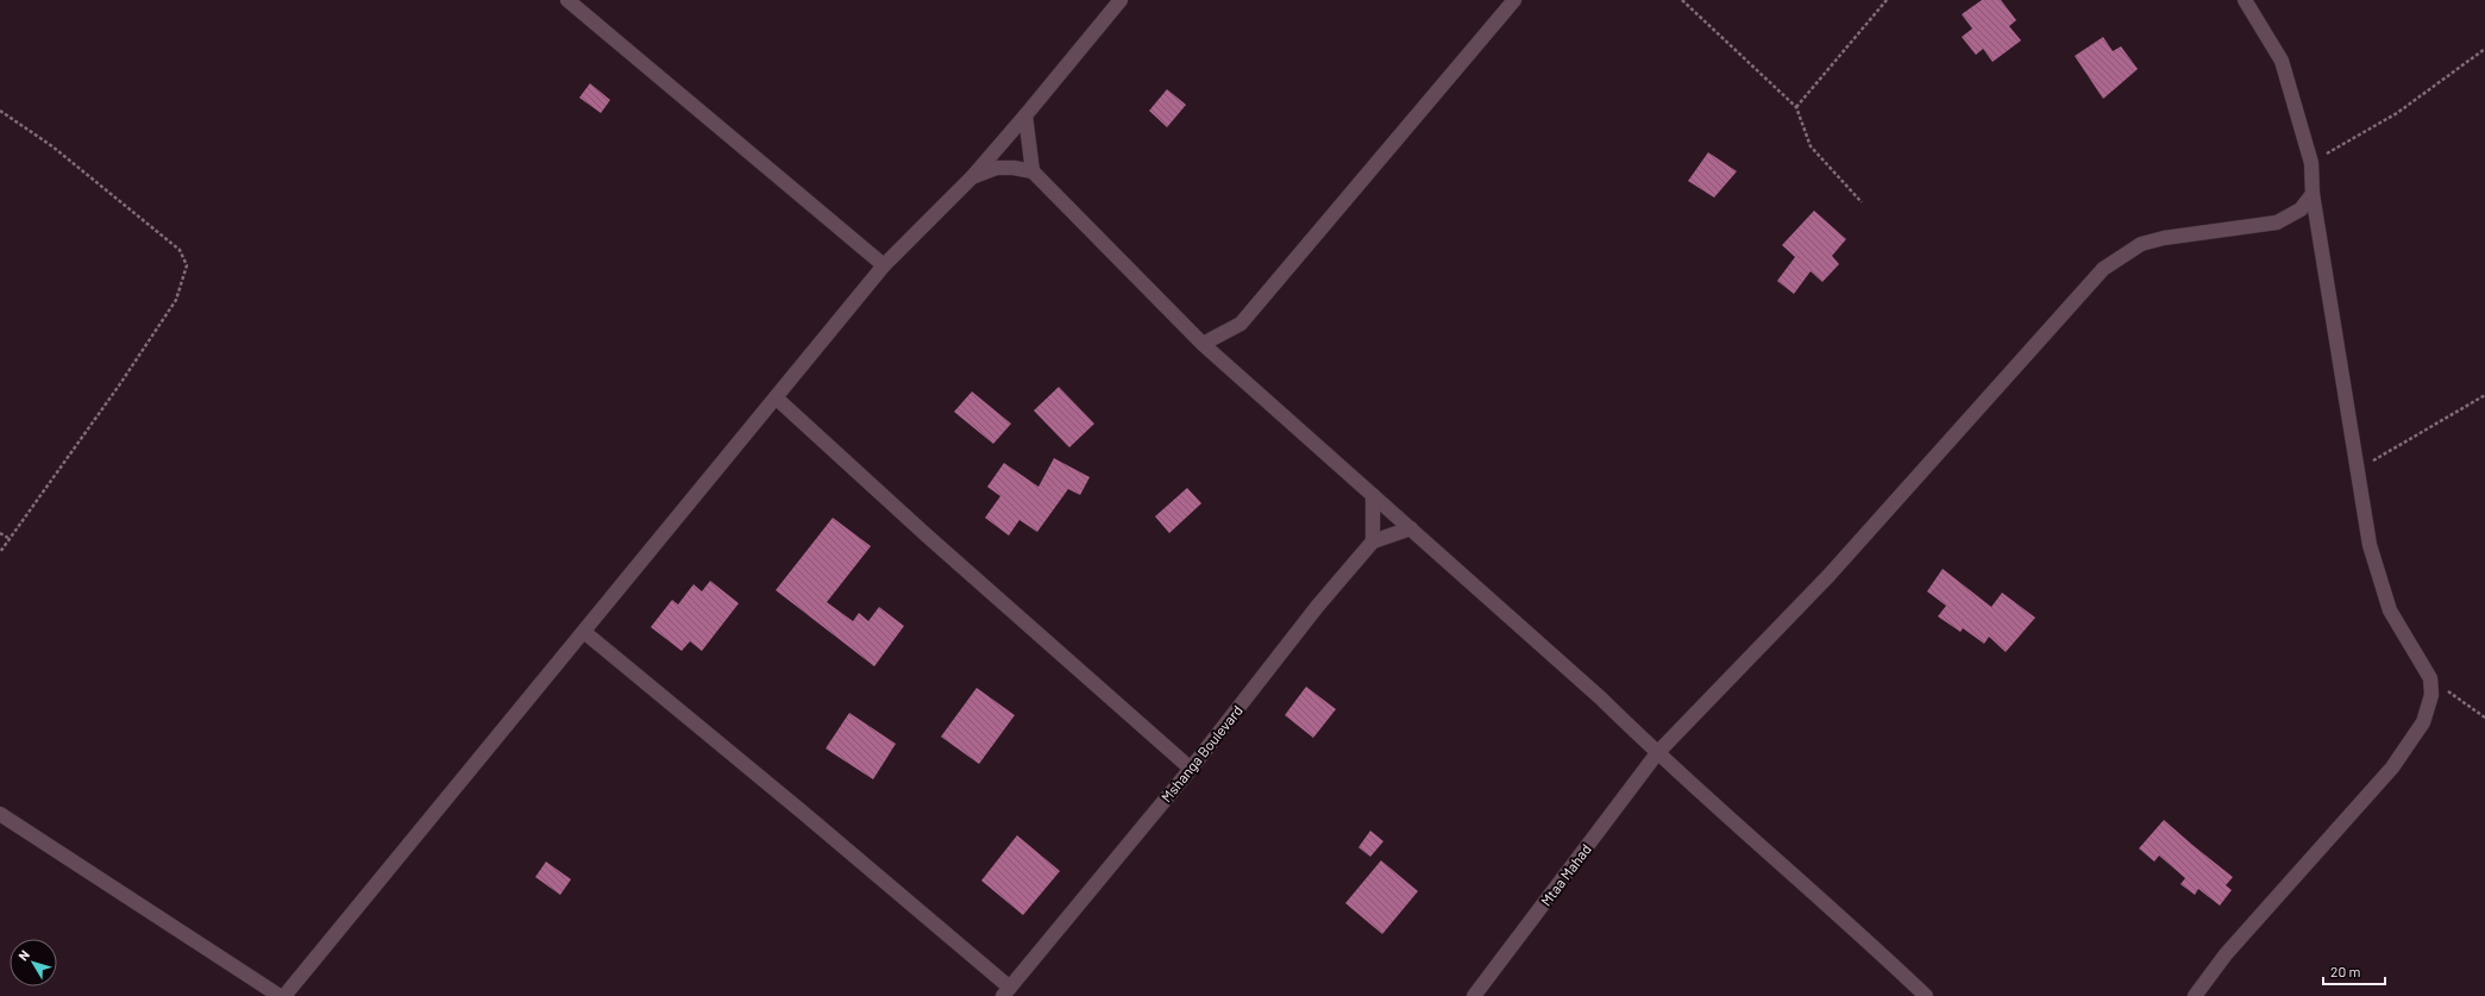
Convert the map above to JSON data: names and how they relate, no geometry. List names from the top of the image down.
{
  "streets": {
    "street": ["Mshanga Boulevard", "Mtaa Mahad"]
  },
  "scale_bar": "20 m",
  "north": "top left"
}
